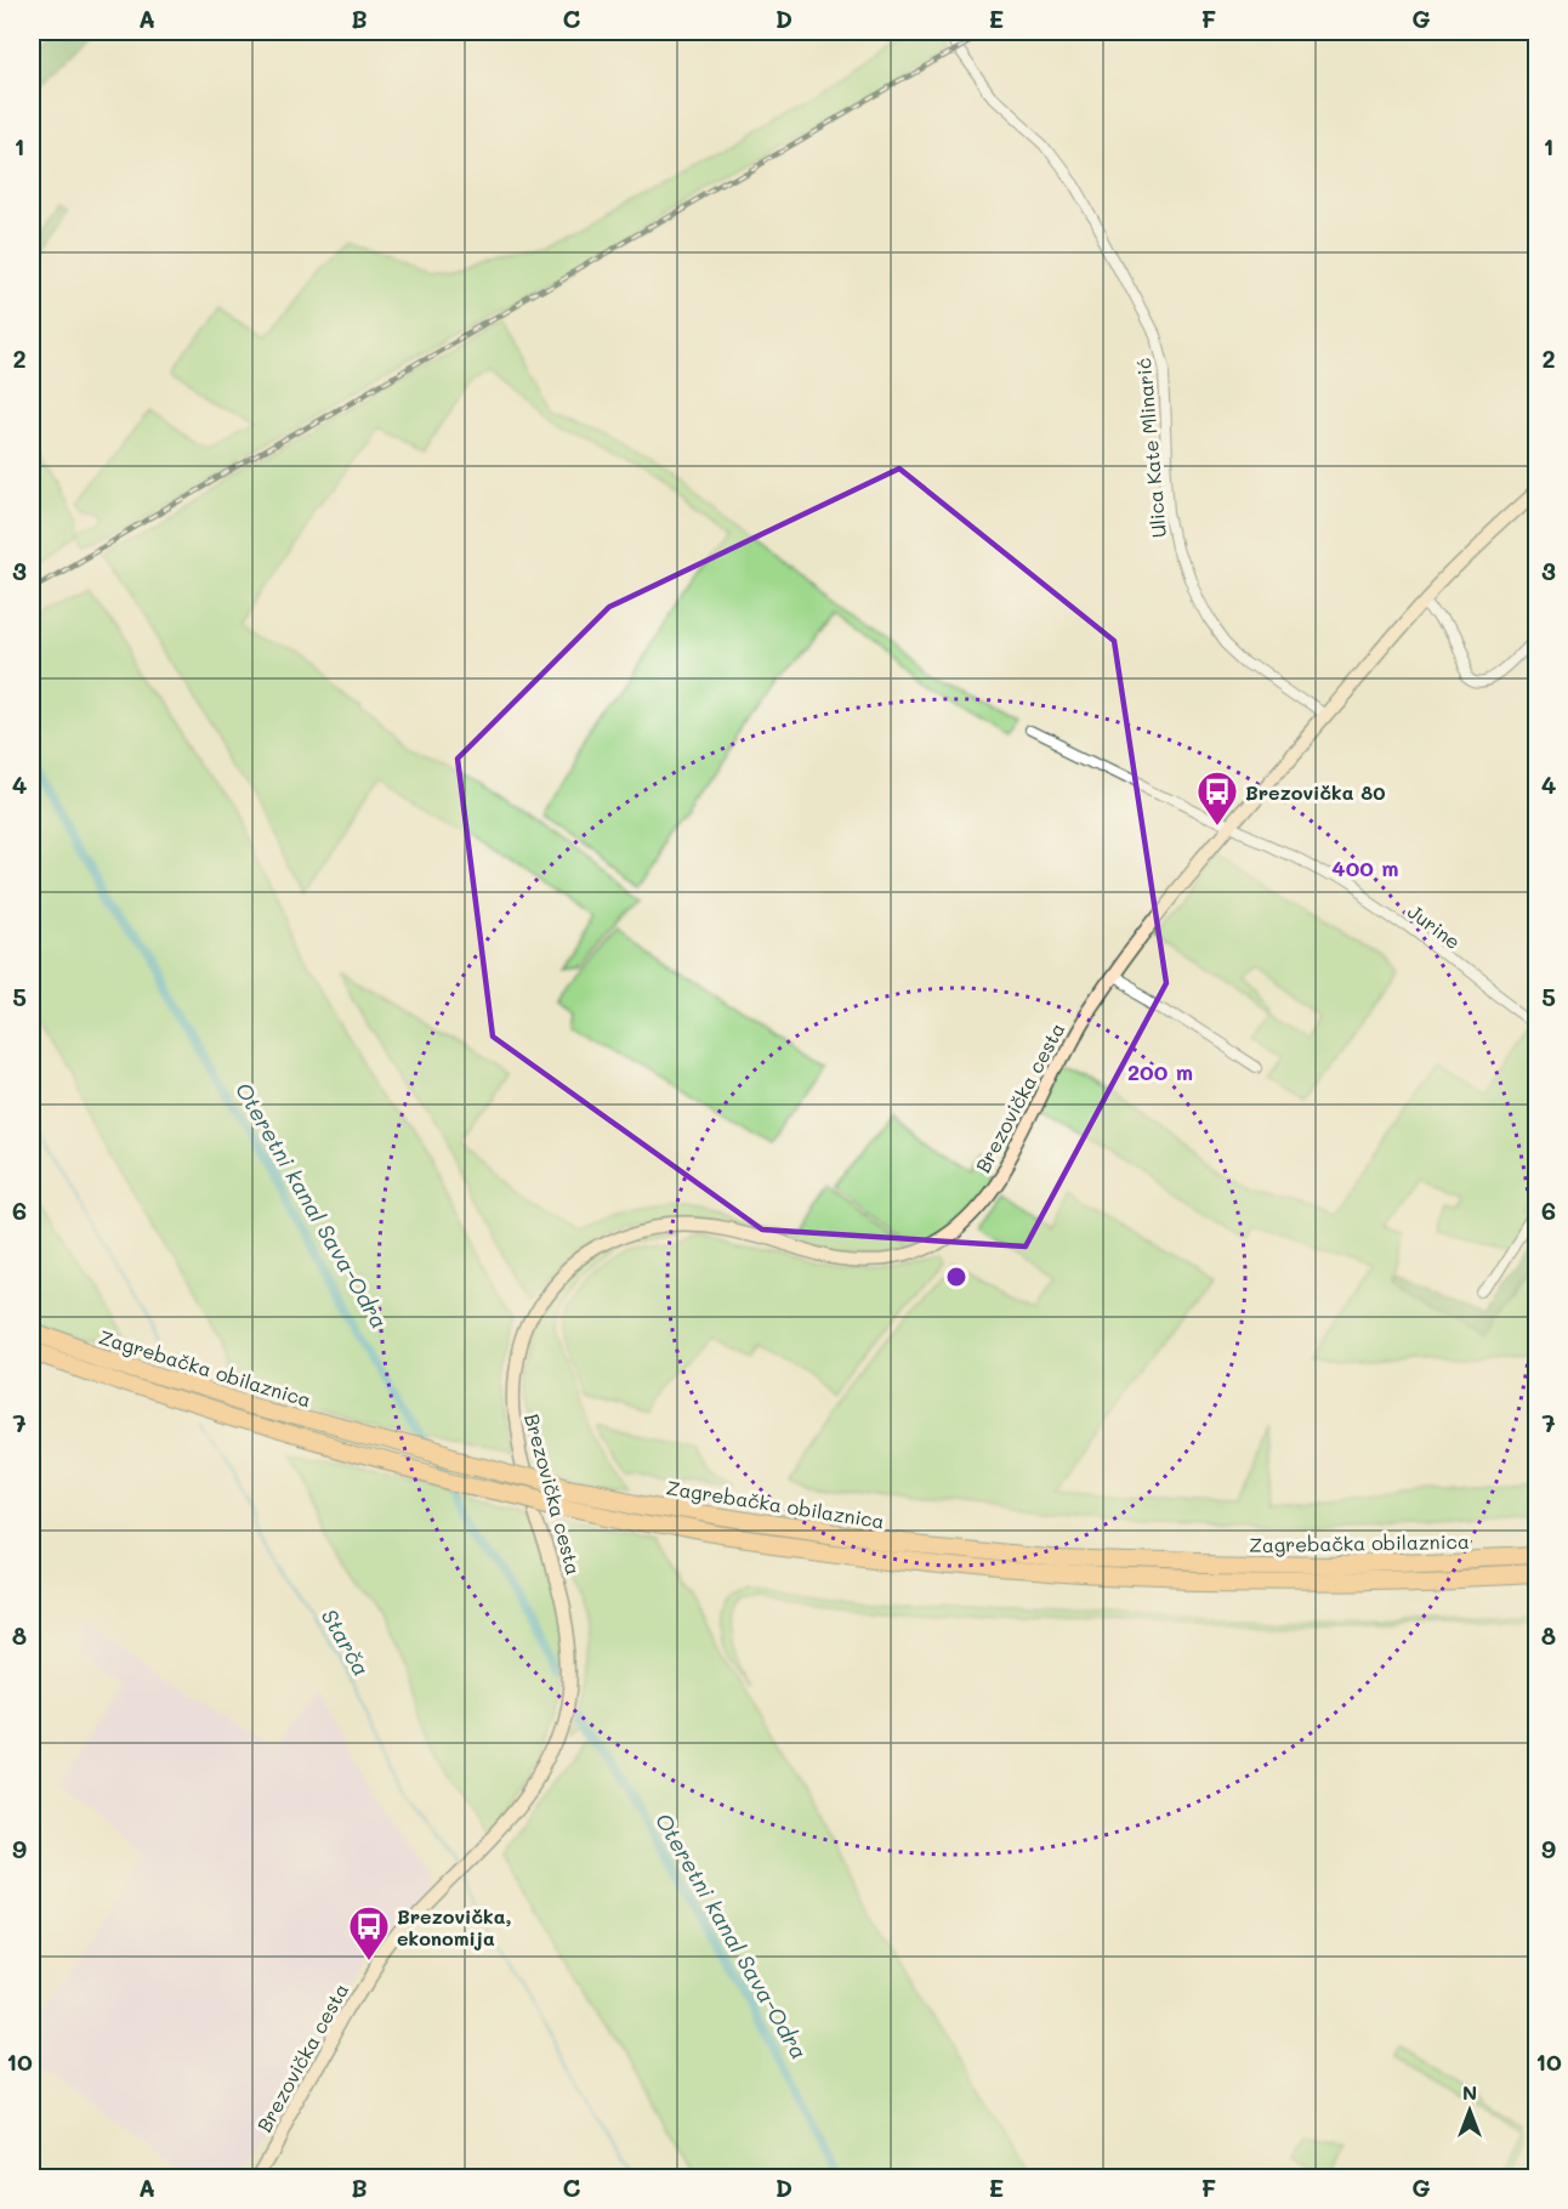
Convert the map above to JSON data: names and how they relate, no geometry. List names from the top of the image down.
{
  "streets": {
    "highway": ["Zagrebačka obilaznica"],
    "main road": ["Brezovička cesta"],
    "street": ["Ulica Kate Mlinarić", "Jurine"]
  },
  "crossings": [
    ["Ulica Kate Mlinarić", "Brezovička cesta"],
    ["Jurine", "Brezovička cesta"]
  ],
  "water": ["Oteretni kanal Sava-Odra", "Starča"],
  "places": {
    "bus stop": ["Brezovička 80", "Brezovička, ekonomija"]
  },
  "north": "top",
  "grid": {
    "columns": [
      "A",
      "B",
      "C",
      "D",
      "E",
      "F",
      "G"
    ],
    "rows": [
      "1",
      "2",
      "3",
      "4",
      "5",
      "6",
      "7",
      "8",
      "9",
      "10"
    ]
  },
  "rings": ["400 m", "200 m"]
}
